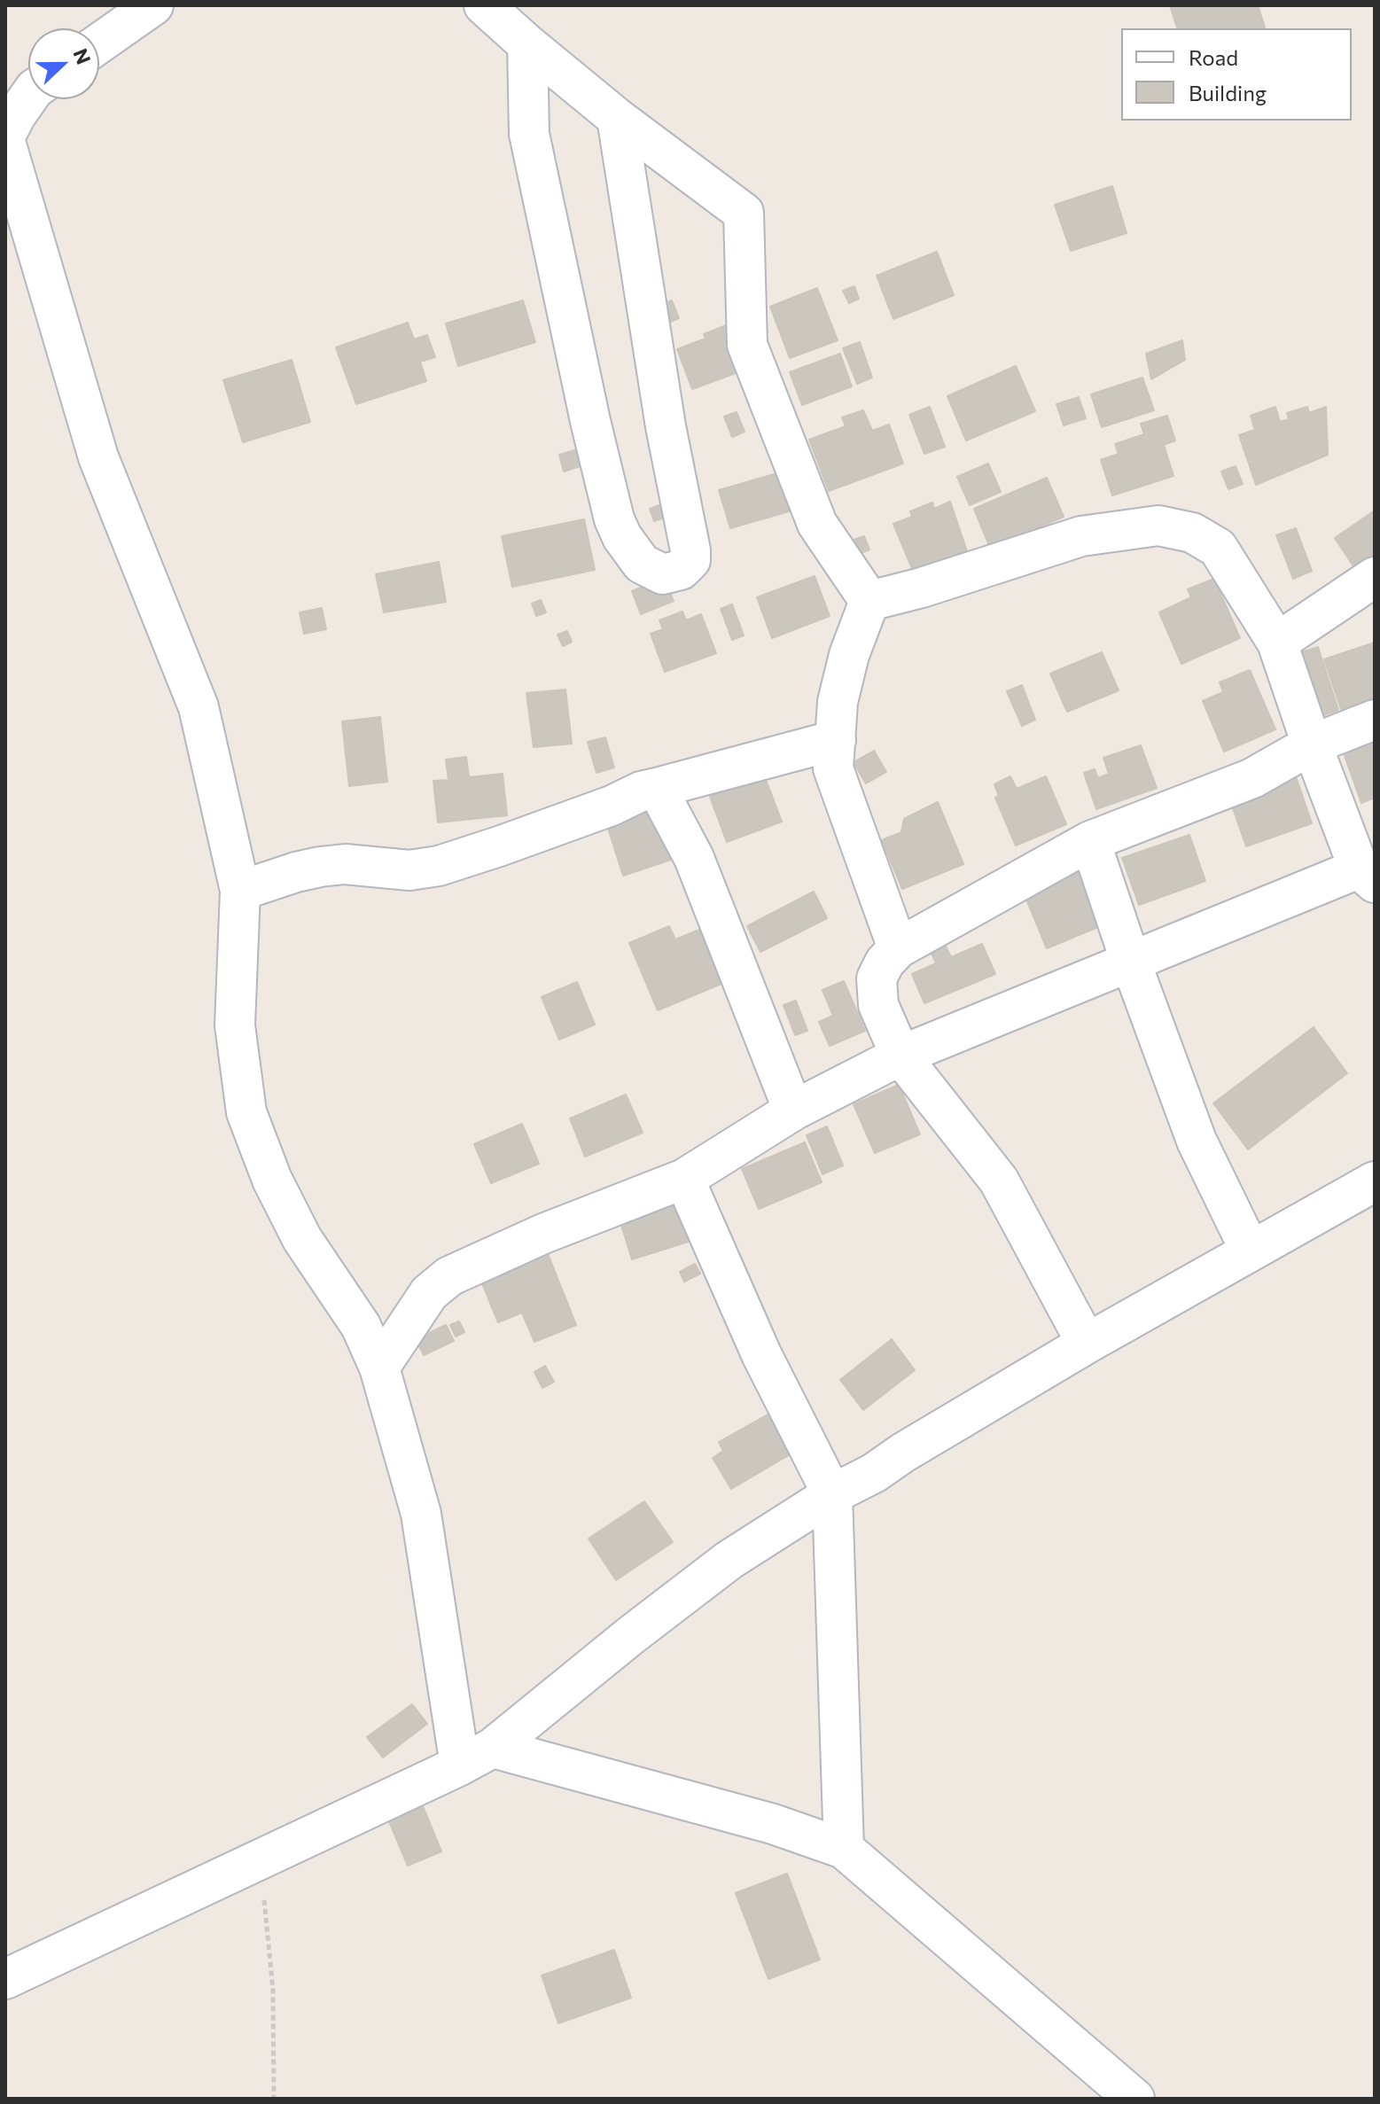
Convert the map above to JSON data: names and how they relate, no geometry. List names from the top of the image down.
{
  "legend": ["Road", "Building"],
  "north": "right"
}
